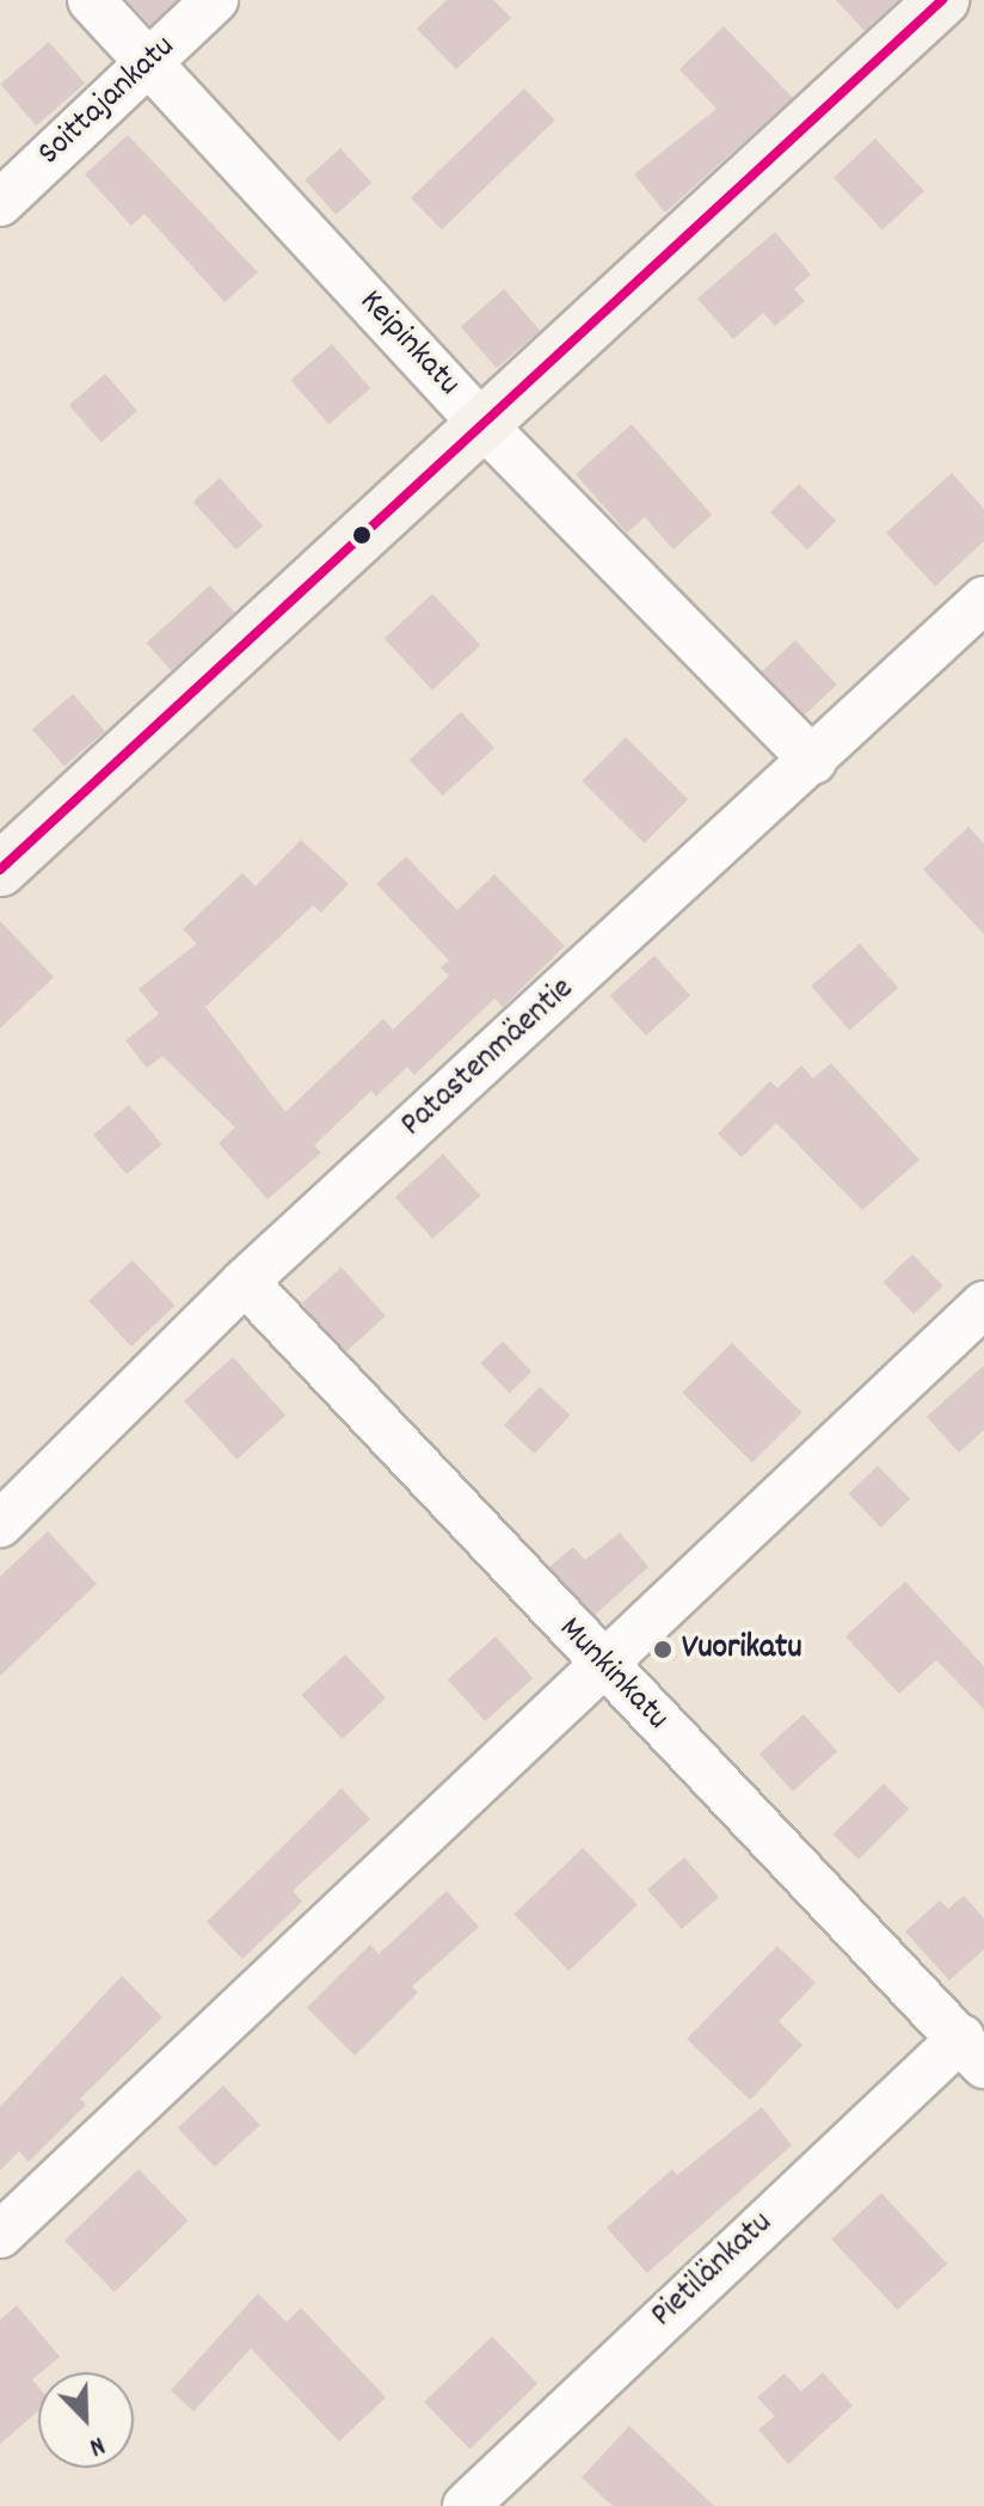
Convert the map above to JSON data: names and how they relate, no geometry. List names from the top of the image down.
{
  "streets": {
    "street": [
      "Soittajankatu",
      "Keipinkatu",
      "Patastenmäentie",
      "Munkinkatu",
      "Pietilänkatu"
    ]
  },
  "crossings": [
    ["Soittajankatu", "Keipinkatu"],
    ["Keipinkatu", "Patastenmäentie"],
    ["Patastenmäentie", "Munkinkatu"],
    ["Munkinkatu", "Pietilänkatu"]
  ],
  "places": ["Vuorikatu"],
  "north": "bottom right"
}
